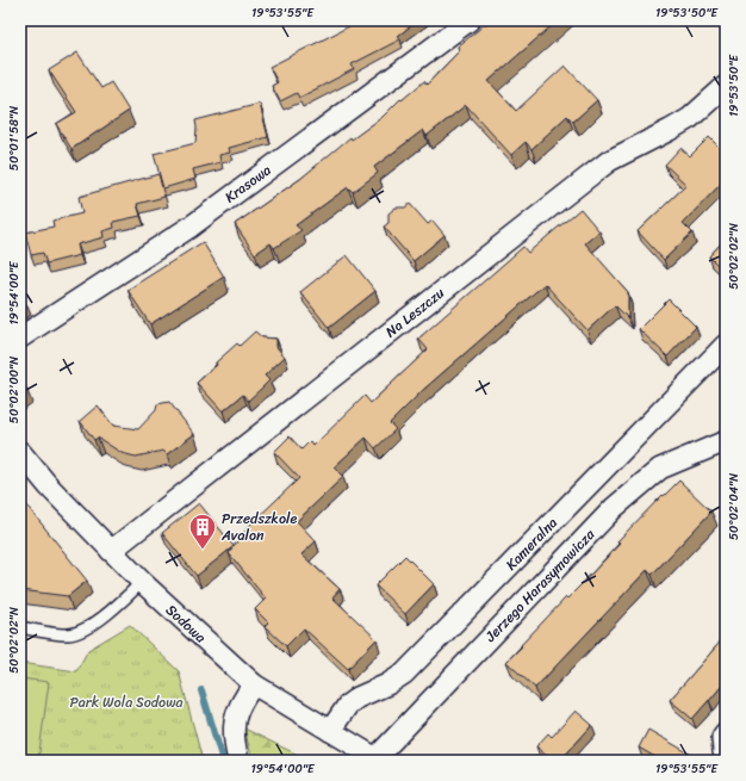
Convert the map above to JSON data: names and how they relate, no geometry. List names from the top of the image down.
{
  "streets": {
    "street": [
      "Krasowa",
      "Na Leszczu",
      "Kameralna",
      "Jerzego Harasymowicza",
      "Sodowa"
    ]
  },
  "crossings": [
    ["Na Leszczu", "Sodowa"],
    ["Kameralna", "Sodowa"],
    ["Jerzego Harasymowicza", "Sodowa"]
  ],
  "parks": ["Park Wola Sodowa"],
  "places": {
    "building": ["Przedszkole Avalon"]
  },
  "coordinates": [
    "19°53'55\"E",
    "19°53'50\"E",
    "50°01'58\"N",
    "50°02'02\"N",
    "19°54'00\"E",
    "50°02'00\"N",
    "50°02'04\"N"
  ]
}
